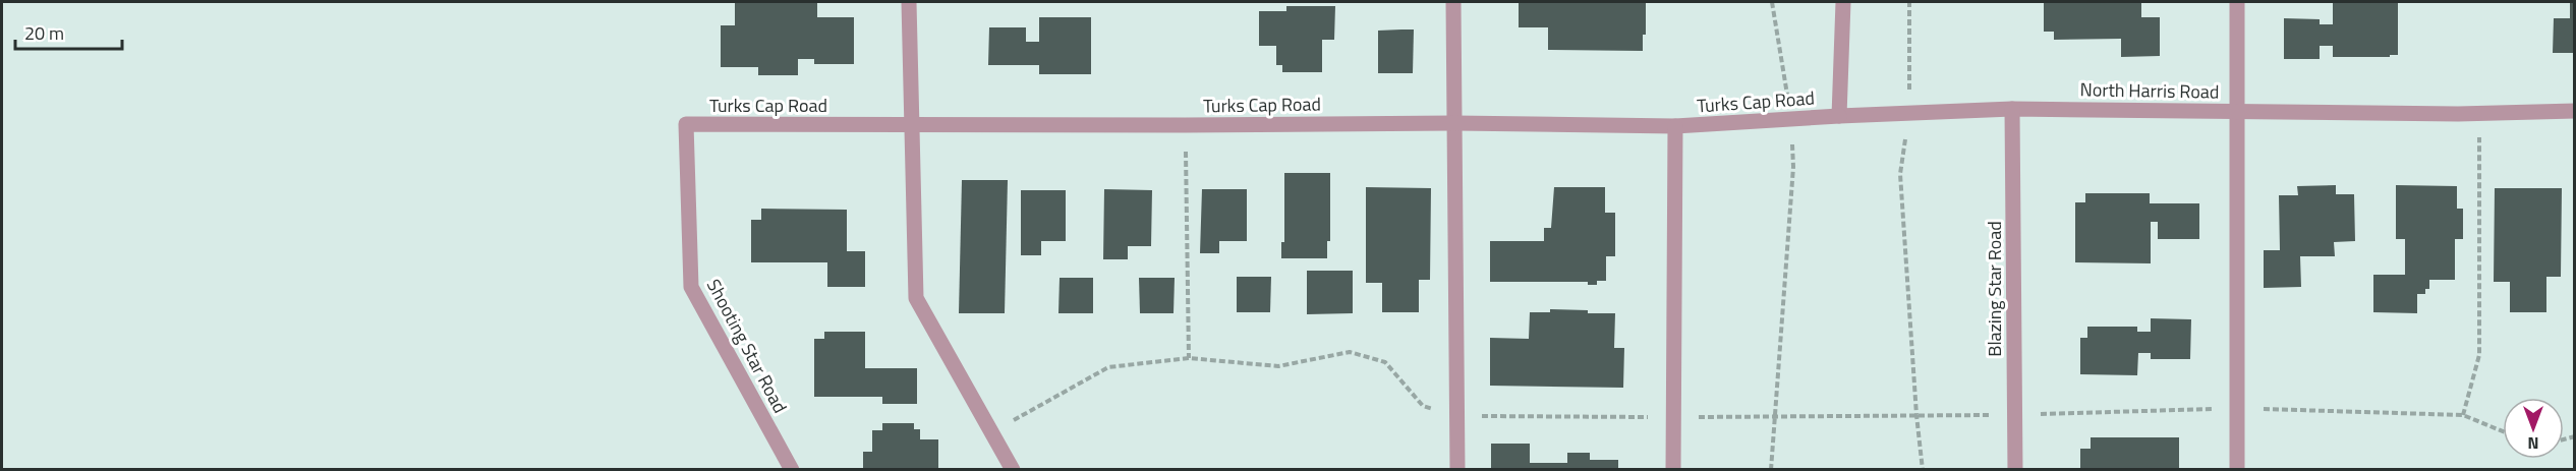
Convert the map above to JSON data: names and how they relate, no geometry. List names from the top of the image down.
{
  "streets": {
    "street": [
      "North Harris Road",
      "Turks Cap Road",
      "Blazing Star Road",
      "Shooting Star Road"
    ]
  },
  "crossings": [
    ["North Harris Road", "Turks Cap Road"],
    ["North Harris Road", "Blazing Star Road"],
    ["Turks Cap Road", "Shooting Star Road"]
  ],
  "scale_bar": "20 m",
  "north": "bottom"
}
